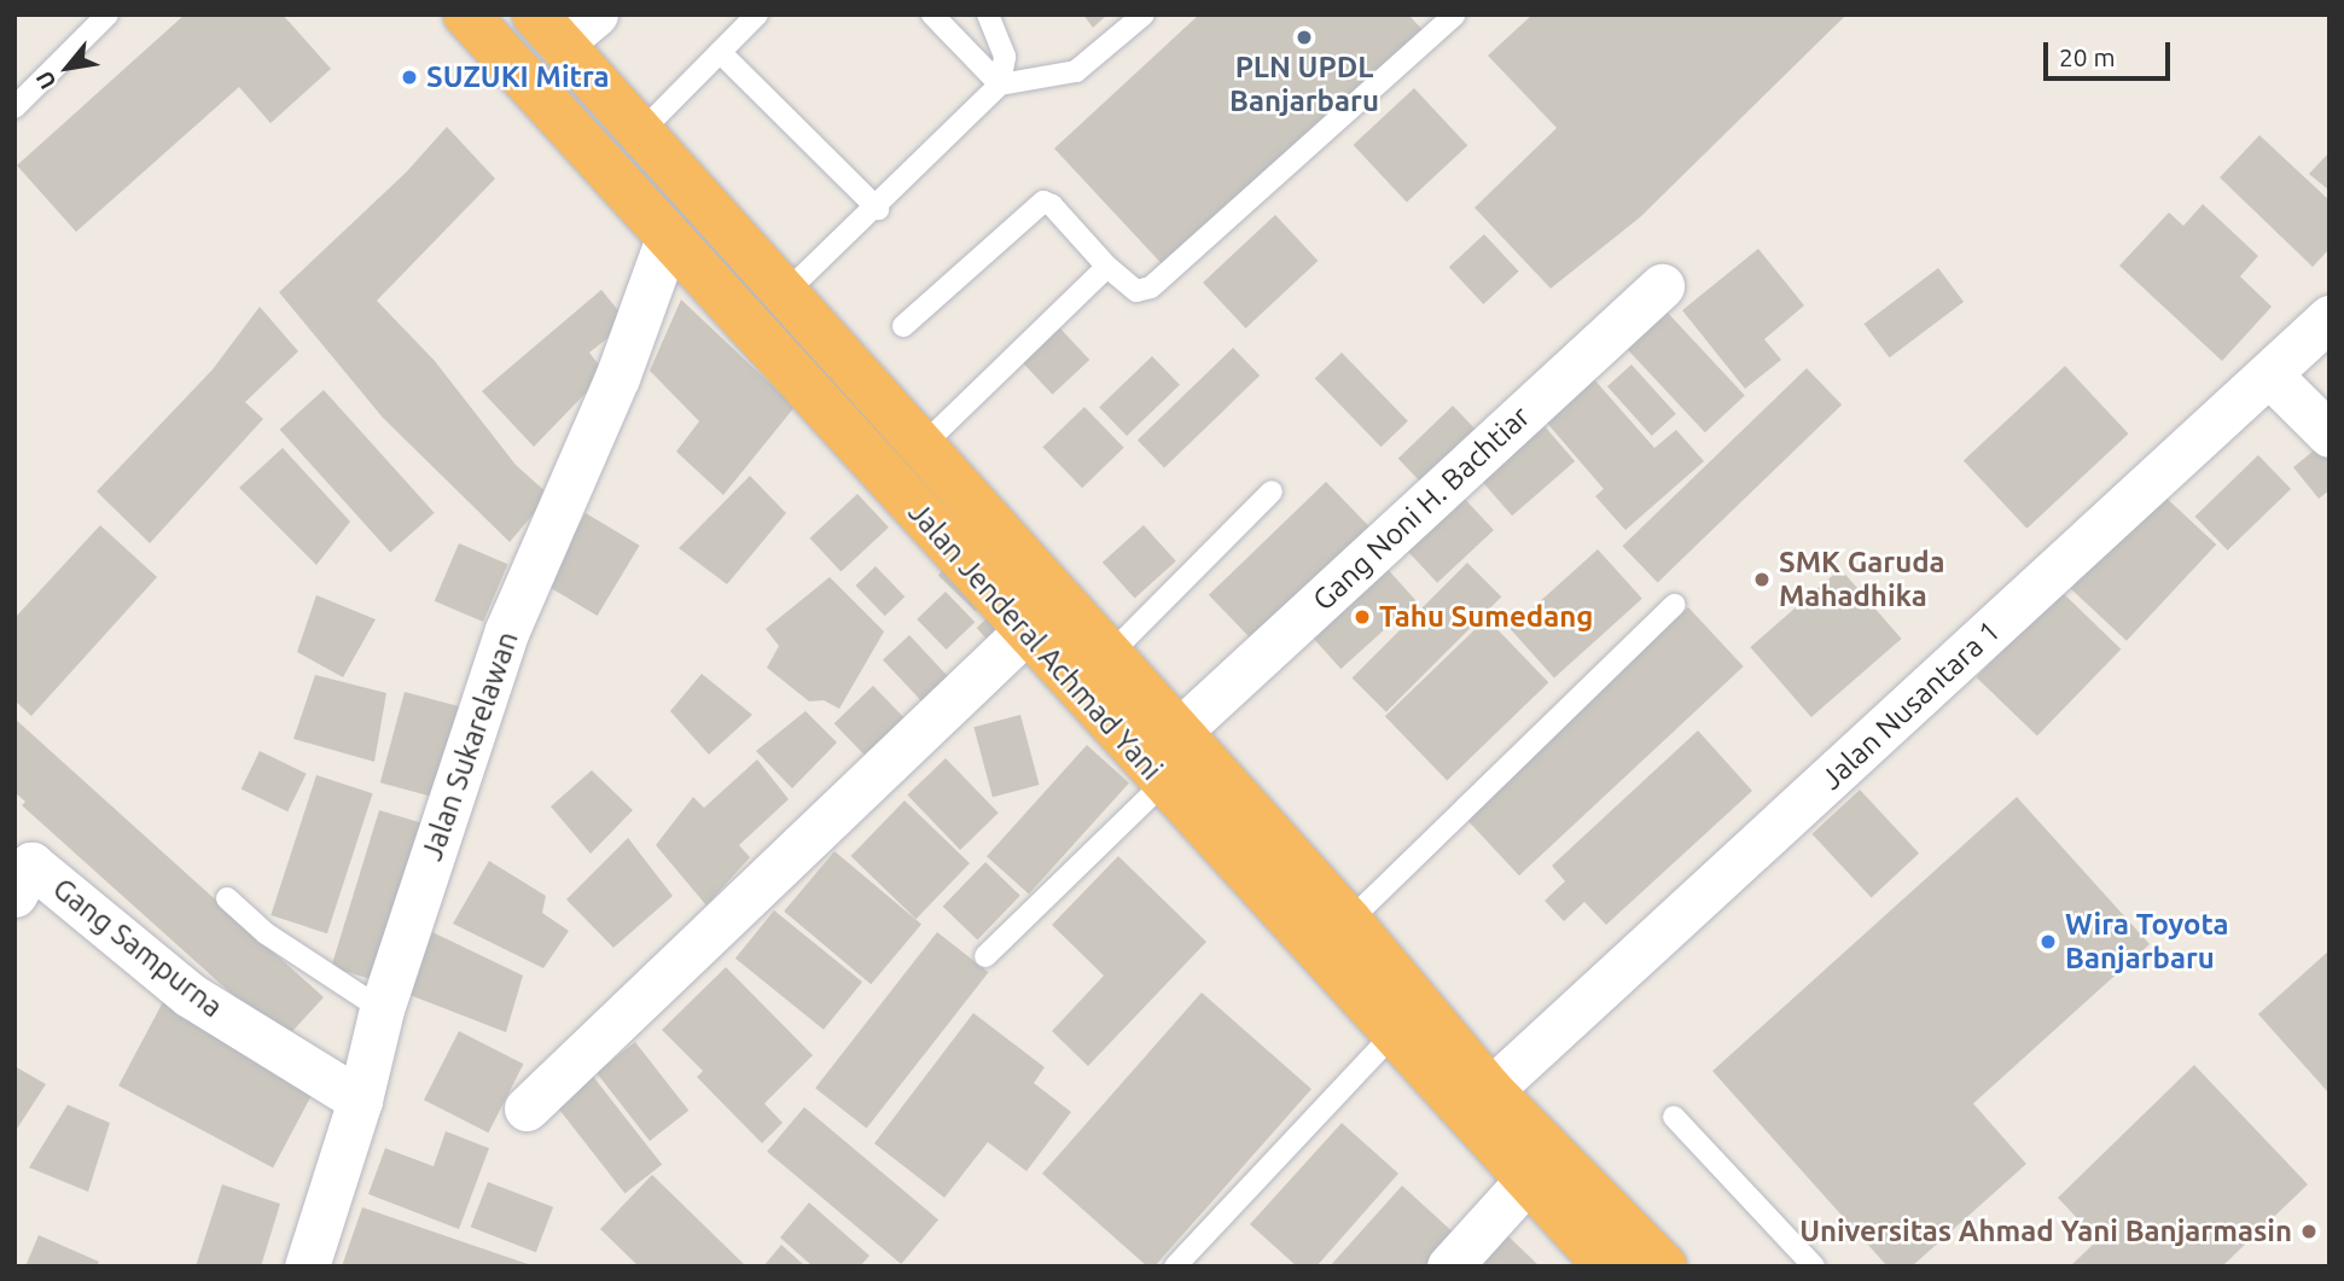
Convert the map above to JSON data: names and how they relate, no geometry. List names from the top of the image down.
{
  "streets": {
    "highway": ["Jalan Jenderal Achmad Yani"],
    "street": [
      "Gang Noni H. Bachtiar",
      "Jalan Nusantara 1",
      "Jalan Sukarelawan",
      "Gang Sampurna"
    ]
  },
  "crossings": [
    ["Gang Noni H. Bachtiar", "Jalan Jenderal Achmad Yani"],
    ["Jalan Jenderal Achmad Yani", "Jalan Nusantara 1"],
    ["Jalan Jenderal Achmad Yani", "Jalan Sukarelawan"],
    ["Jalan Sukarelawan", "Gang Sampurna"]
  ],
  "places": [
    "PLN UPDL Banjarbaru",
    "SUZUKI Mitra",
    "SMK Garuda Mahadhika",
    "Tahu Sumedang",
    "Wira Toyota Banjarbaru",
    "Universitas Ahmad Yani Banjarmasin"
  ],
  "scale_bar": "20 m",
  "north": "bottom left"
}
